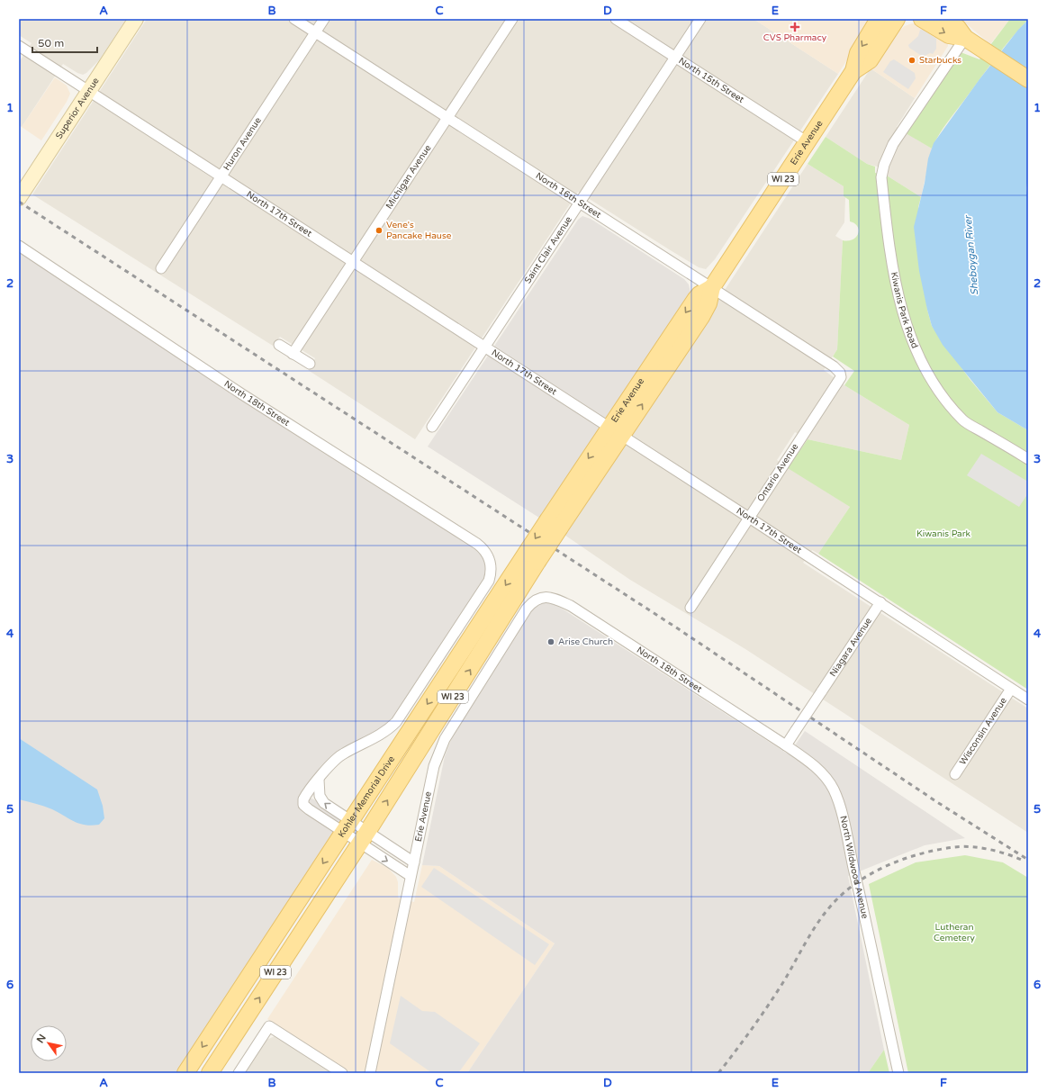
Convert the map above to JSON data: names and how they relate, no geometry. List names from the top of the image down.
{
  "streets": {
    "main road": ["Erie Avenue", "WI 23", "Kohler Memorial Drive"],
    "street": [
      "North 15th Street",
      "Superior Avenue",
      "Huron Avenue",
      "Michigan Avenue",
      "North 16th Street",
      "North 17th Street",
      "Saint Clair Avenue",
      "Kiwanis Park Road",
      "North 18th Street",
      "Ontario Avenue",
      "Niagara Avenue",
      "Wisconsin Avenue",
      "North Wildwood Avenue"
    ]
  },
  "crossings": [
    ["North 15th Street", "Erie Avenue"],
    ["North 15th Street", "Saint Clair Avenue"],
    ["Superior Avenue", "North 17th Street"],
    ["Erie Avenue", "North 16th Street"],
    ["Erie Avenue", "North 17th Street"],
    ["Erie Avenue", "North 18th Street"],
    ["Erie Avenue", "Kohler Memorial Drive"],
    ["Huron Avenue", "North 16th Street"],
    ["Huron Avenue", "North 17th Street"],
    ["Michigan Avenue", "North 16th Street"],
    ["Michigan Avenue", "North 17th Street"],
    ["North 16th Street", "Saint Clair Avenue"],
    ["North 16th Street", "Ontario Avenue"],
    ["North 17th Street", "Saint Clair Avenue"],
    ["North 17th Street", "Ontario Avenue"],
    ["North 17th Street", "Niagara Avenue"],
    ["North 17th Street", "Wisconsin Avenue"],
    ["North 18th Street", "Niagara Avenue"],
    ["North 18th Street", "North Wildwood Avenue"],
    ["Niagara Avenue", "North Wildwood Avenue"]
  ],
  "water": ["Sheboygan River"],
  "parks": ["Kiwanis Park", "Lutheran Cemetery"],
  "places": {
    "health": ["CVS Pharmacy"],
    "other": ["Starbucks", "Vene's Pancake Hause", "Arise Church"]
  },
  "scale_bar": "50 m",
  "north": "top left",
  "grid": {
    "columns": [
      "A",
      "B",
      "C",
      "D",
      "E",
      "F"
    ],
    "rows": [
      "1",
      "2",
      "3",
      "4",
      "5",
      "6"
    ]
  }
}
